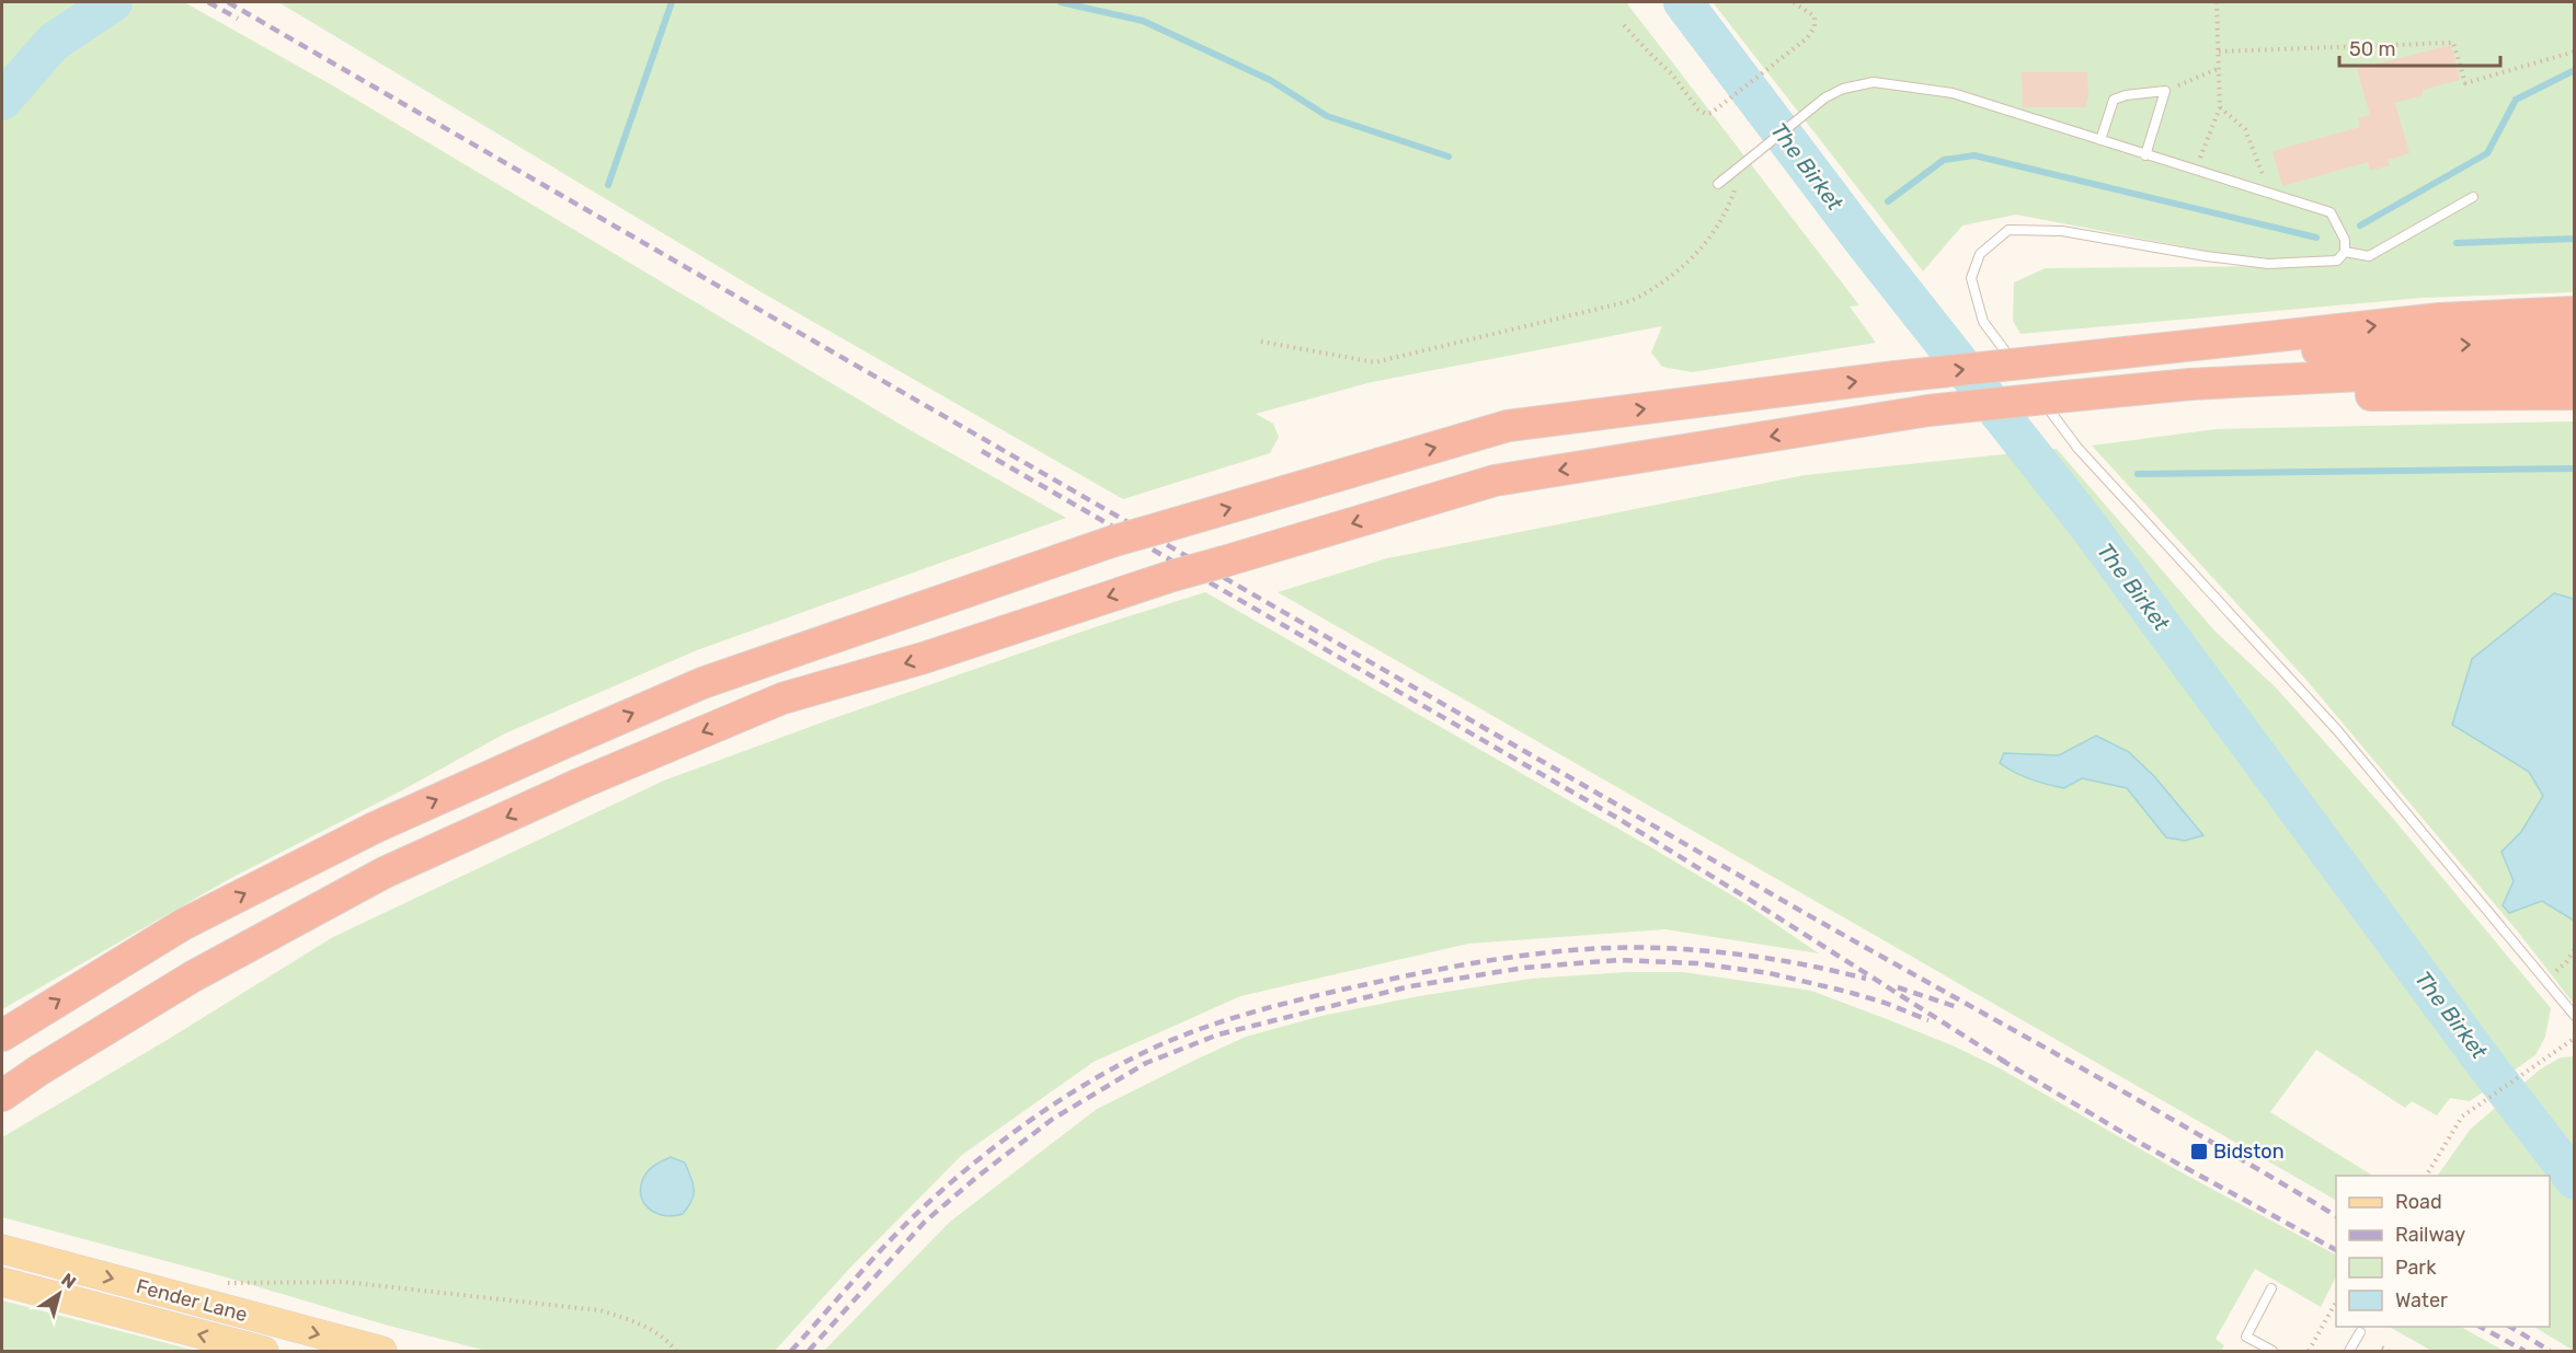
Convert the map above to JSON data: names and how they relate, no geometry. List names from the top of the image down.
{
  "streets": {
    "main road": ["Fender Lane"]
  },
  "water": ["The Birket"],
  "places": {
    "transit": ["Bidston"]
  },
  "legend": [
    "Road",
    "Railway",
    "Park",
    "Water"
  ],
  "scale_bar": "50 m",
  "north": "top right"
}
